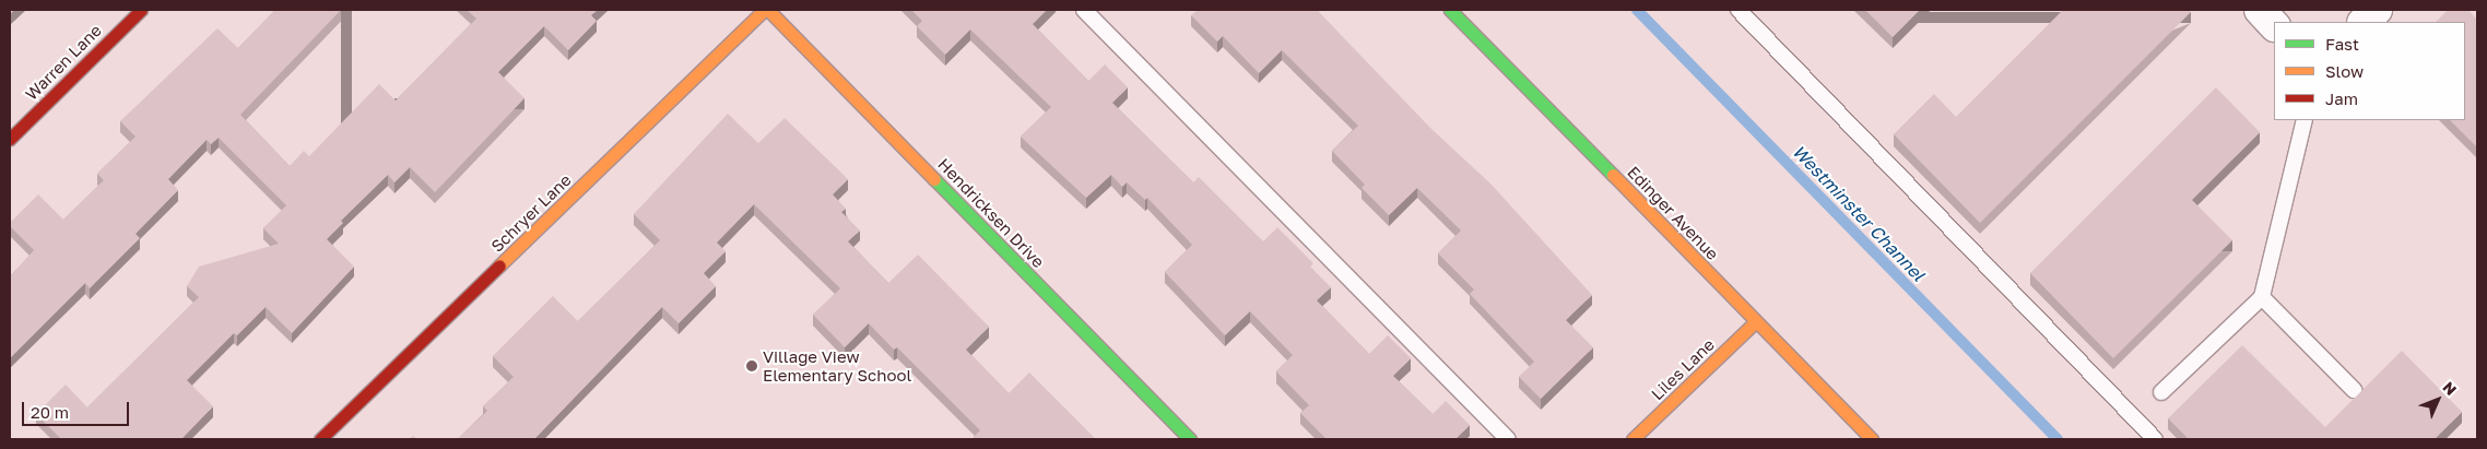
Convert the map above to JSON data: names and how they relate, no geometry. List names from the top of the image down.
{
  "streets": {
    "street": [
      "Warren Lane",
      "Schryer Lane",
      "Hendricksen Drive",
      "Edinger Avenue",
      "Liles Lane"
    ]
  },
  "crossings": [
    ["Edinger Avenue", "Liles Lane"]
  ],
  "water": ["Westminster Channel"],
  "places": ["Village View Elementary School"],
  "legend": ["Fast", "Slow", "Jam"],
  "scale_bar": "20 m",
  "north": "top right"
}
